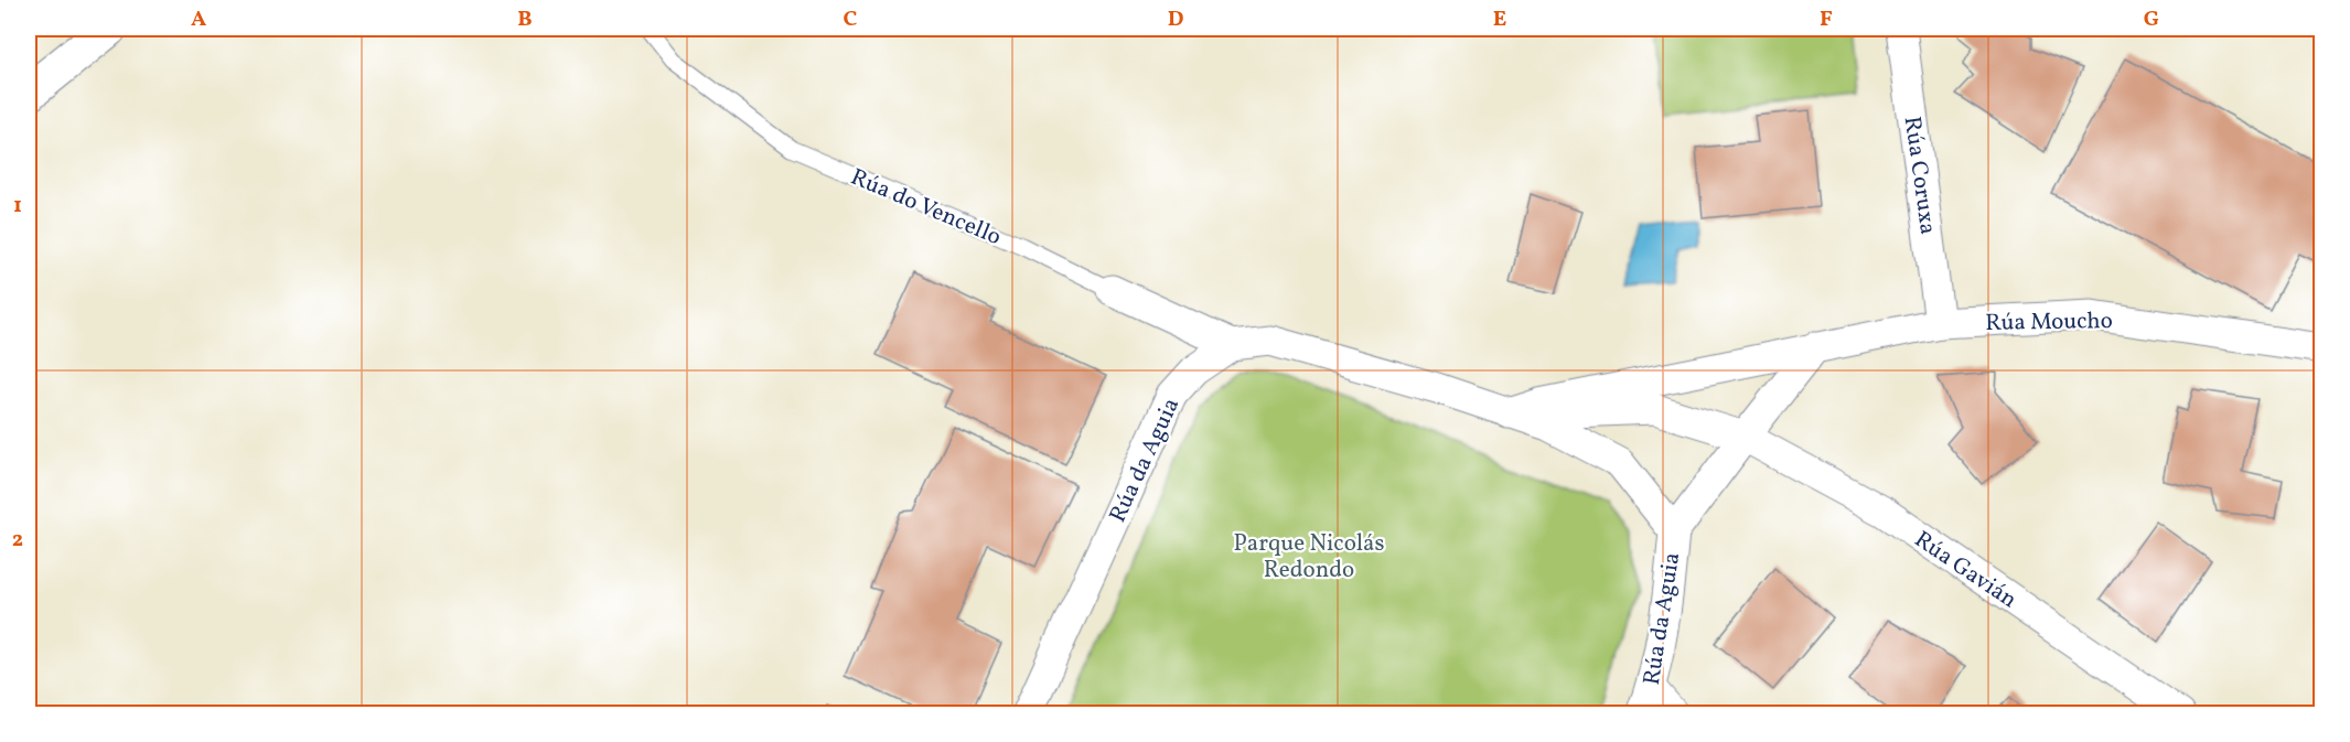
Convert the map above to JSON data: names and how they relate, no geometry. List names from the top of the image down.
{
  "streets": {
    "street": [
      "Rúa Coruxa",
      "Rúa do Vencello",
      "Rúa Moucho",
      "Rúa da Aguia",
      "Rúa Gavián"
    ]
  },
  "crossings": [
    ["Rúa Coruxa", "Rúa Moucho"],
    ["Rúa do Vencello", "Rúa da Aguia"],
    ["Rúa Moucho", "Rúa da Aguia"]
  ],
  "parks": ["Parque Nicolás Redondo"],
  "grid": {
    "columns": [
      "A",
      "B",
      "C",
      "D",
      "E",
      "F",
      "G"
    ],
    "rows": ["1", "2"]
  }
}
